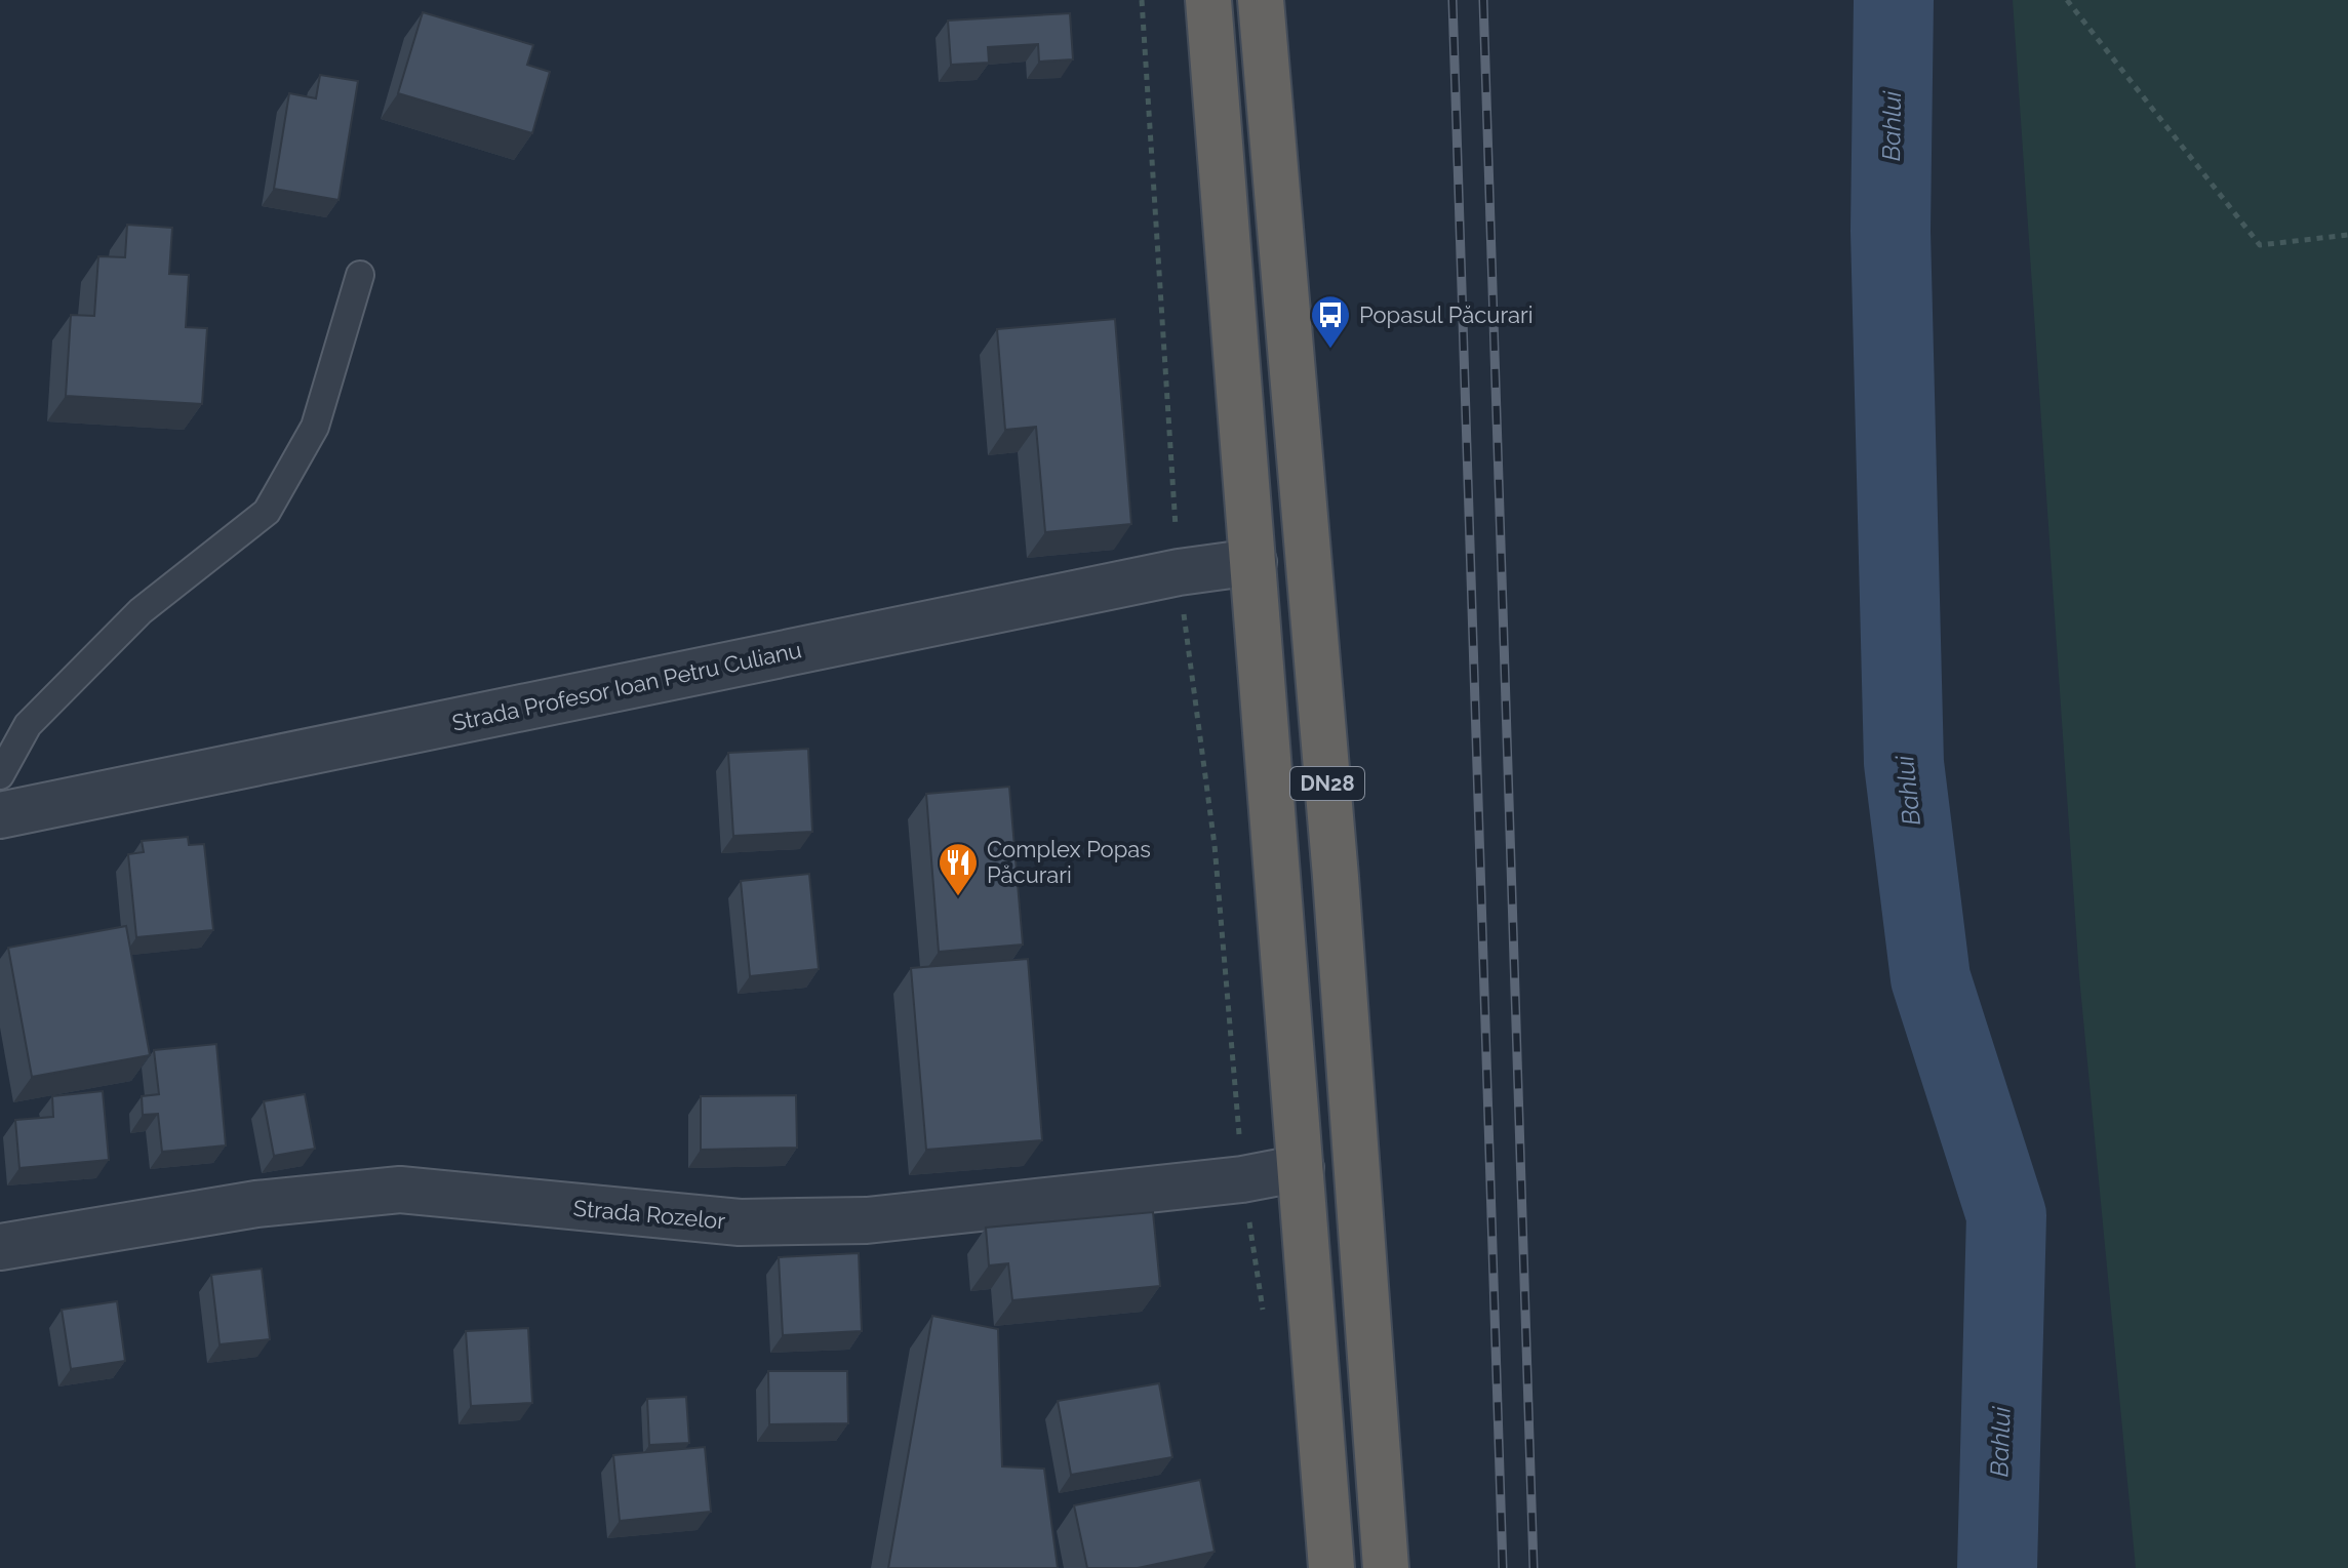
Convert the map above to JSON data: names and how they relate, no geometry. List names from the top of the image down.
{
  "streets": {
    "highway": ["DN28"],
    "street": ["Strada Profesor Ioan Petru Culianu", "Strada Rozelor"]
  },
  "crossings": [
    ["Strada Profesor Ioan Petru Culianu", "DN28"],
    ["DN28", "Strada Rozelor"]
  ],
  "water": ["Bahlui"],
  "places": {
    "bus stop": ["Popasul Păcurari"],
    "restaurant": ["Complex Popas Păcurari"]
  }
}
